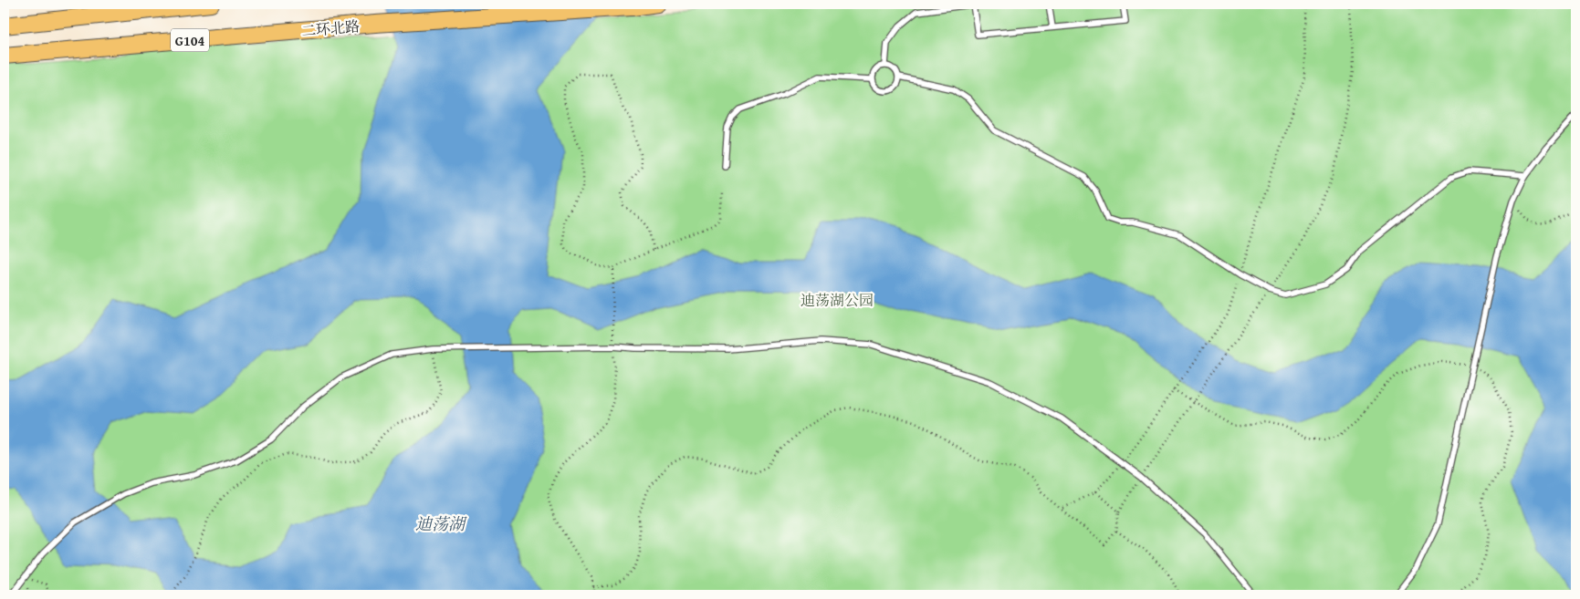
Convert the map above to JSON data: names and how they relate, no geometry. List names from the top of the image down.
{
  "streets": {
    "highway": ["二环北路", "G104"]
  },
  "water": ["迪荡湖"],
  "parks": ["迪荡湖公园"]
}
